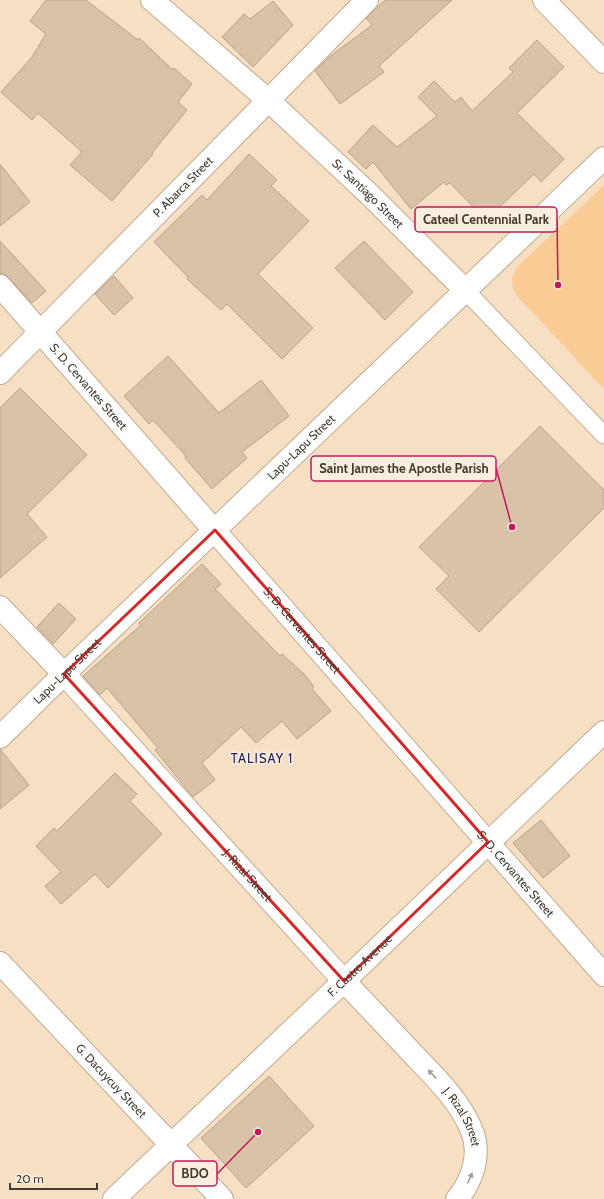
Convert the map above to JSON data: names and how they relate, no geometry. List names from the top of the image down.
{
  "streets": {
    "street": [
      "P. Abarca Street",
      "Sr. Santiago Street",
      "S. D. Cervantes Street",
      "Lapu-Lapu Street",
      "J. Rizal Street",
      "F. Castro Avenue",
      "G. Dacuycuy Street"
    ]
  },
  "crossings": [
    ["P. Abarca Street", "Sr. Santiago Street"],
    ["P. Abarca Street", "S. D. Cervantes Street"],
    ["Sr. Santiago Street", "Lapu-Lapu Street"],
    ["S. D. Cervantes Street", "Lapu-Lapu Street"],
    ["S. D. Cervantes Street", "F. Castro Avenue"],
    ["Lapu-Lapu Street", "J. Rizal Street"],
    ["J. Rizal Street", "F. Castro Avenue"],
    ["F. Castro Avenue", "G. Dacuycuy Street"]
  ],
  "districts": ["TALISAY 1"],
  "places": ["Cateel Centennial Park", "Saint James the Apostle Parish", "BDO"],
  "scale_bar": "20 m"
}
